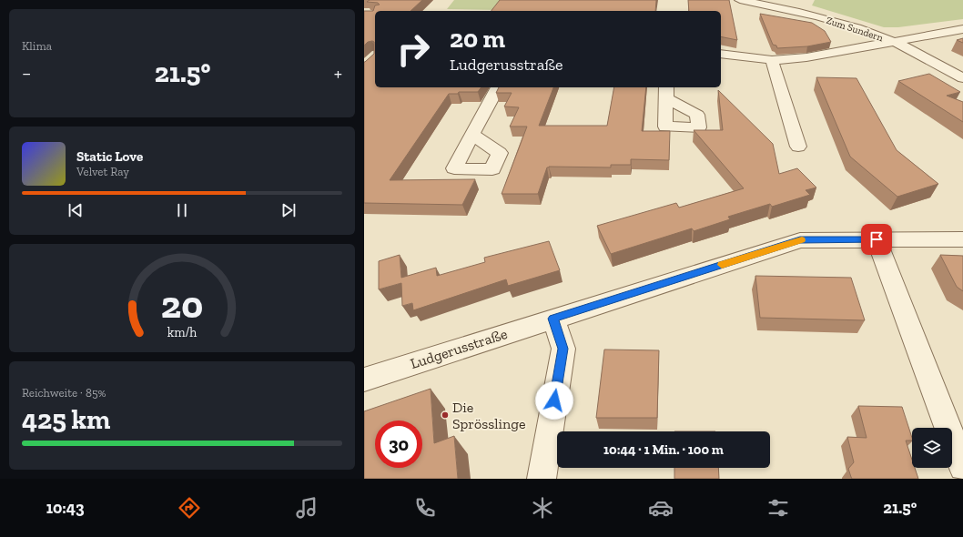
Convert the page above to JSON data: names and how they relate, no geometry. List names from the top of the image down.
{
  "streets": {
    "street": ["Zum Sundern", "Ludgerusstraße"]
  },
  "places": ["Die Sprösslinge"],
  "page": {
    "tile": [
      "Klima",
      ["Reichweite · 85%", "425 km"]
    ],
    "turn": ["20 m", "Ludgerusstraße"],
    "heat": ["−", "21.5°", "+"],
    "song": ["Static Love", "Velvet Ray"],
    "limit": "30",
    "trip": "10:44 · 1 Min. · 100 m",
    "tabs": ["10:43", "21.5°"],
    "gauge": ["20", "km/h"]
  }
}
